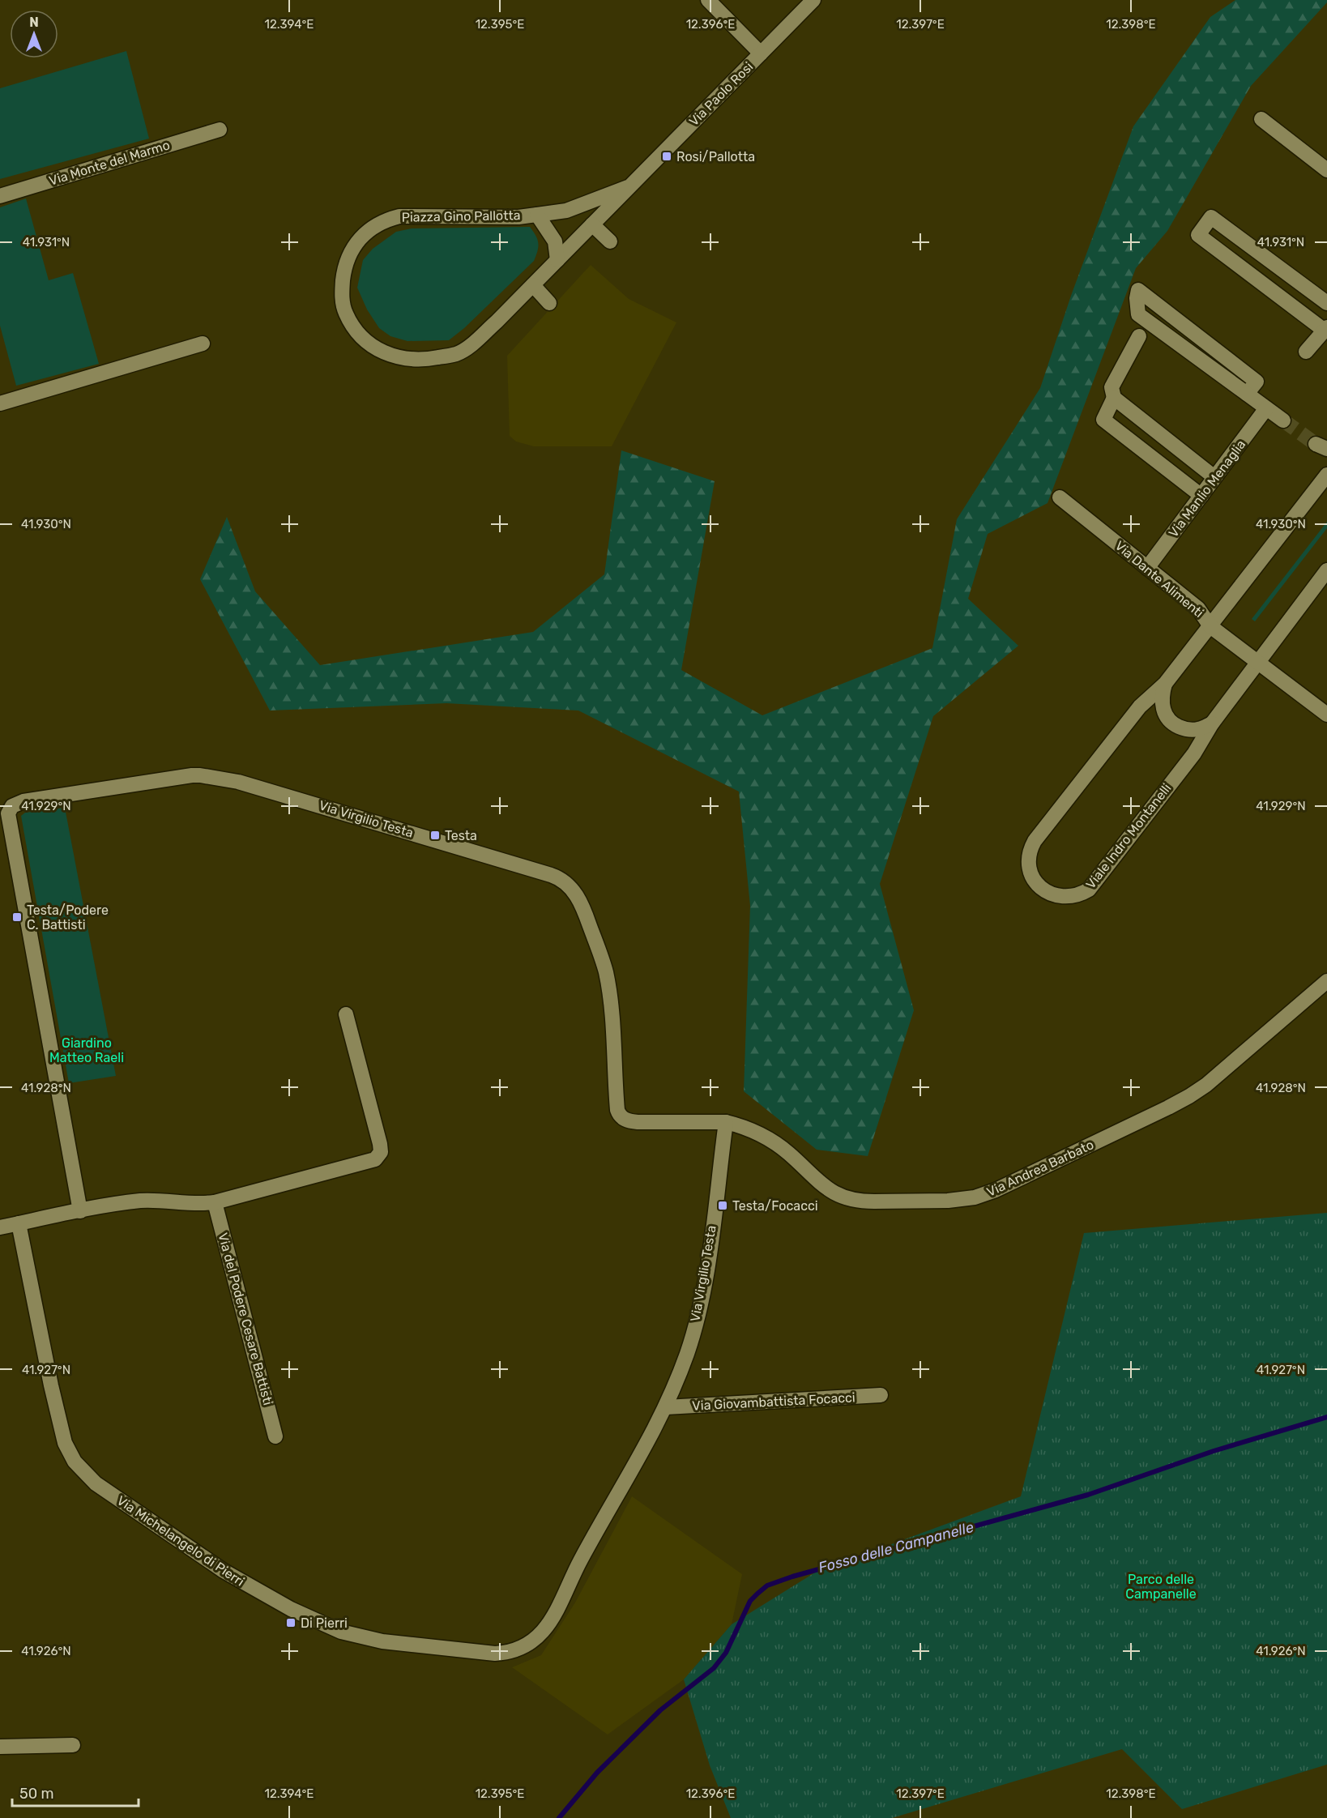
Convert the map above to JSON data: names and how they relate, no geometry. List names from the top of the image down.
{
  "streets": {
    "street": [
      "Via Paolo Rosi",
      "Via Monte del Marmo",
      "Piazza Gino Pallotta",
      "Via Manlio Menaglia",
      "Via Dante Alimenti",
      "Via Virgilio Testa",
      "Viale Indro Montanelli",
      "Via Andrea Barbato",
      "Via del Podere Cesare Battisti",
      "Via Giovambattista Focacci",
      "Via Michelangelo di Pierri"
    ]
  },
  "crossings": [
    ["Via Paolo Rosi", "Piazza Gino Pallotta"],
    ["Via Manlio Menaglia", "Via Dante Alimenti"],
    ["Via Dante Alimenti", "Viale Indro Montanelli"],
    ["Via Virgilio Testa", "Via Andrea Barbato"],
    ["Via Virgilio Testa", "Via Giovambattista Focacci"],
    ["Via Virgilio Testa", "Via Michelangelo di Pierri"]
  ],
  "water": ["Fosso delle Campanelle"],
  "parks": ["Giardino Matteo Raeli", "Parco delle Campanelle"],
  "places": {
    "transit": [
      "Rosi/Pallotta",
      "Testa",
      "Testa/Podere C. Battisti",
      "Testa/Focacci",
      "Di Pierri"
    ]
  },
  "scale_bar": "50 m",
  "north": "top",
  "coordinates": [
    "12.394°E",
    "12.395°E",
    "12.396°E",
    "12.397°E",
    "12.398°E",
    "41.931°N",
    "41.930°N",
    "41.929°N",
    "41.928°N",
    "41.927°N",
    "41.926°N"
  ]
}
